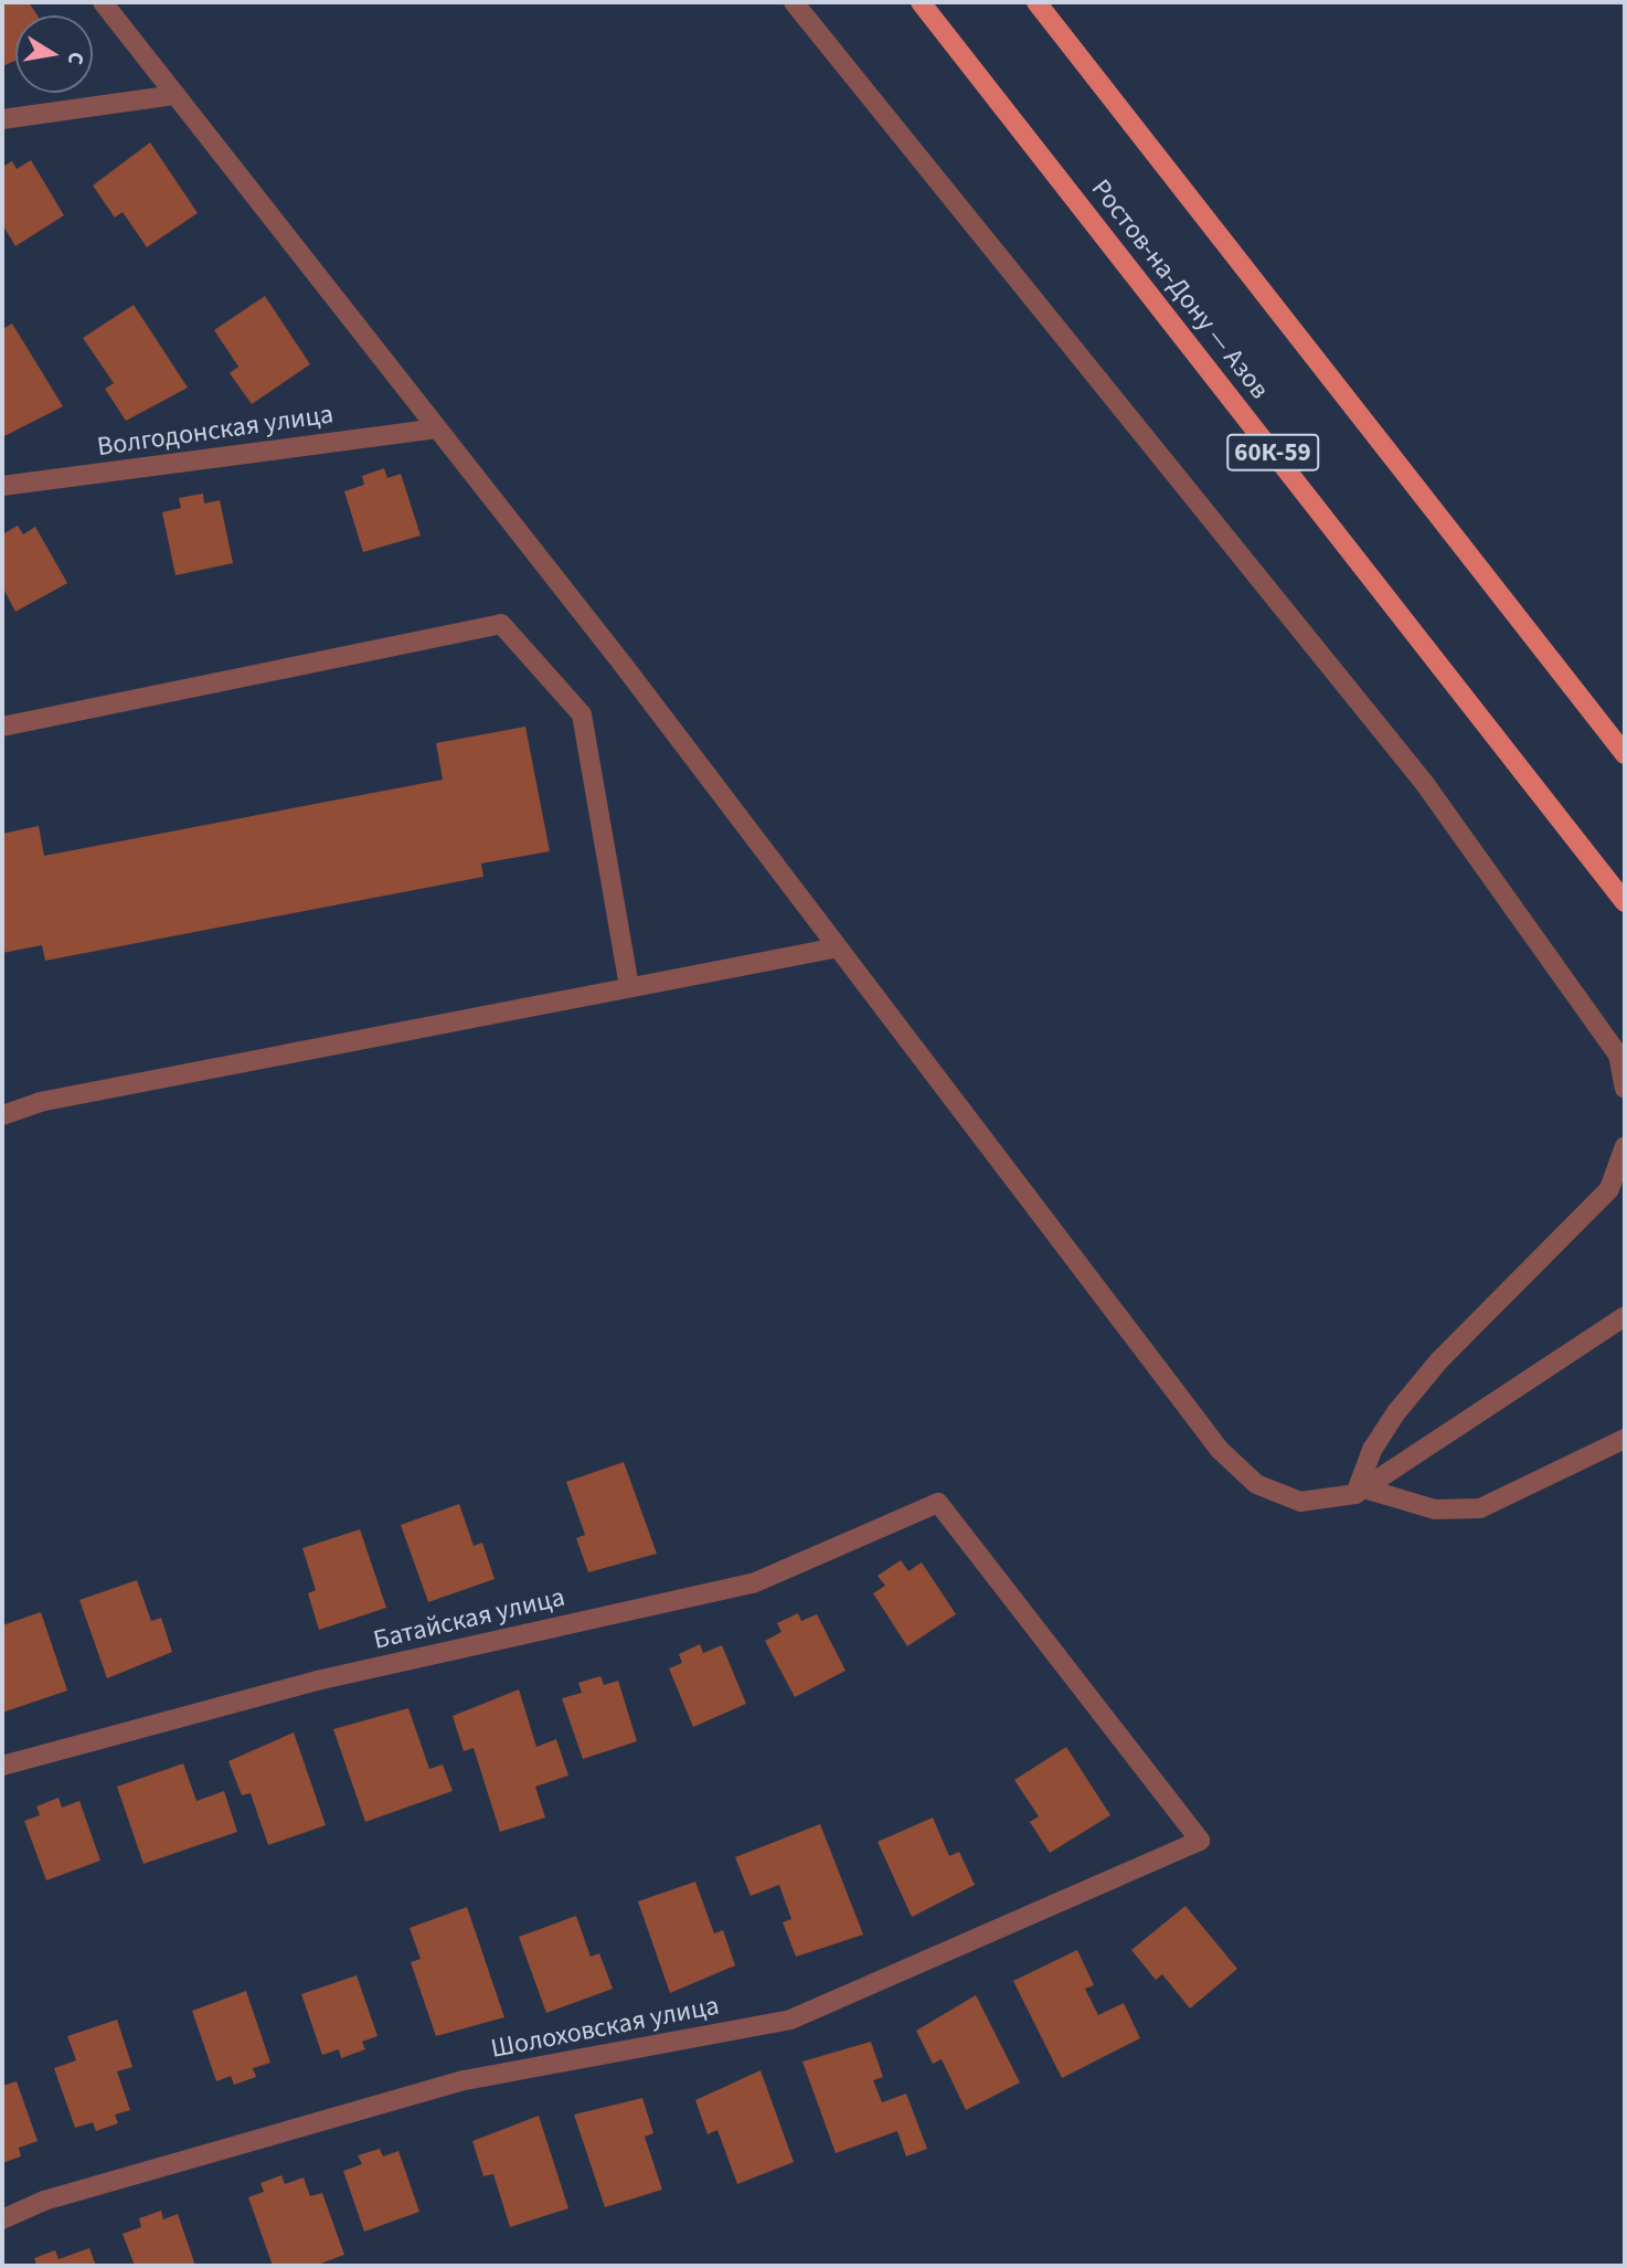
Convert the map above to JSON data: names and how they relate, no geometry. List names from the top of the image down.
{
  "streets": {
    "main road": ["Ростов-на-Дону — Азов", "60К-59"],
    "street": ["Волгодонская улица", "Батайская улица", "Шолоховская улица"]
  },
  "crossings": [
    ["Батайская улица", "Шолоховская улица"]
  ],
  "north": "right"
}
